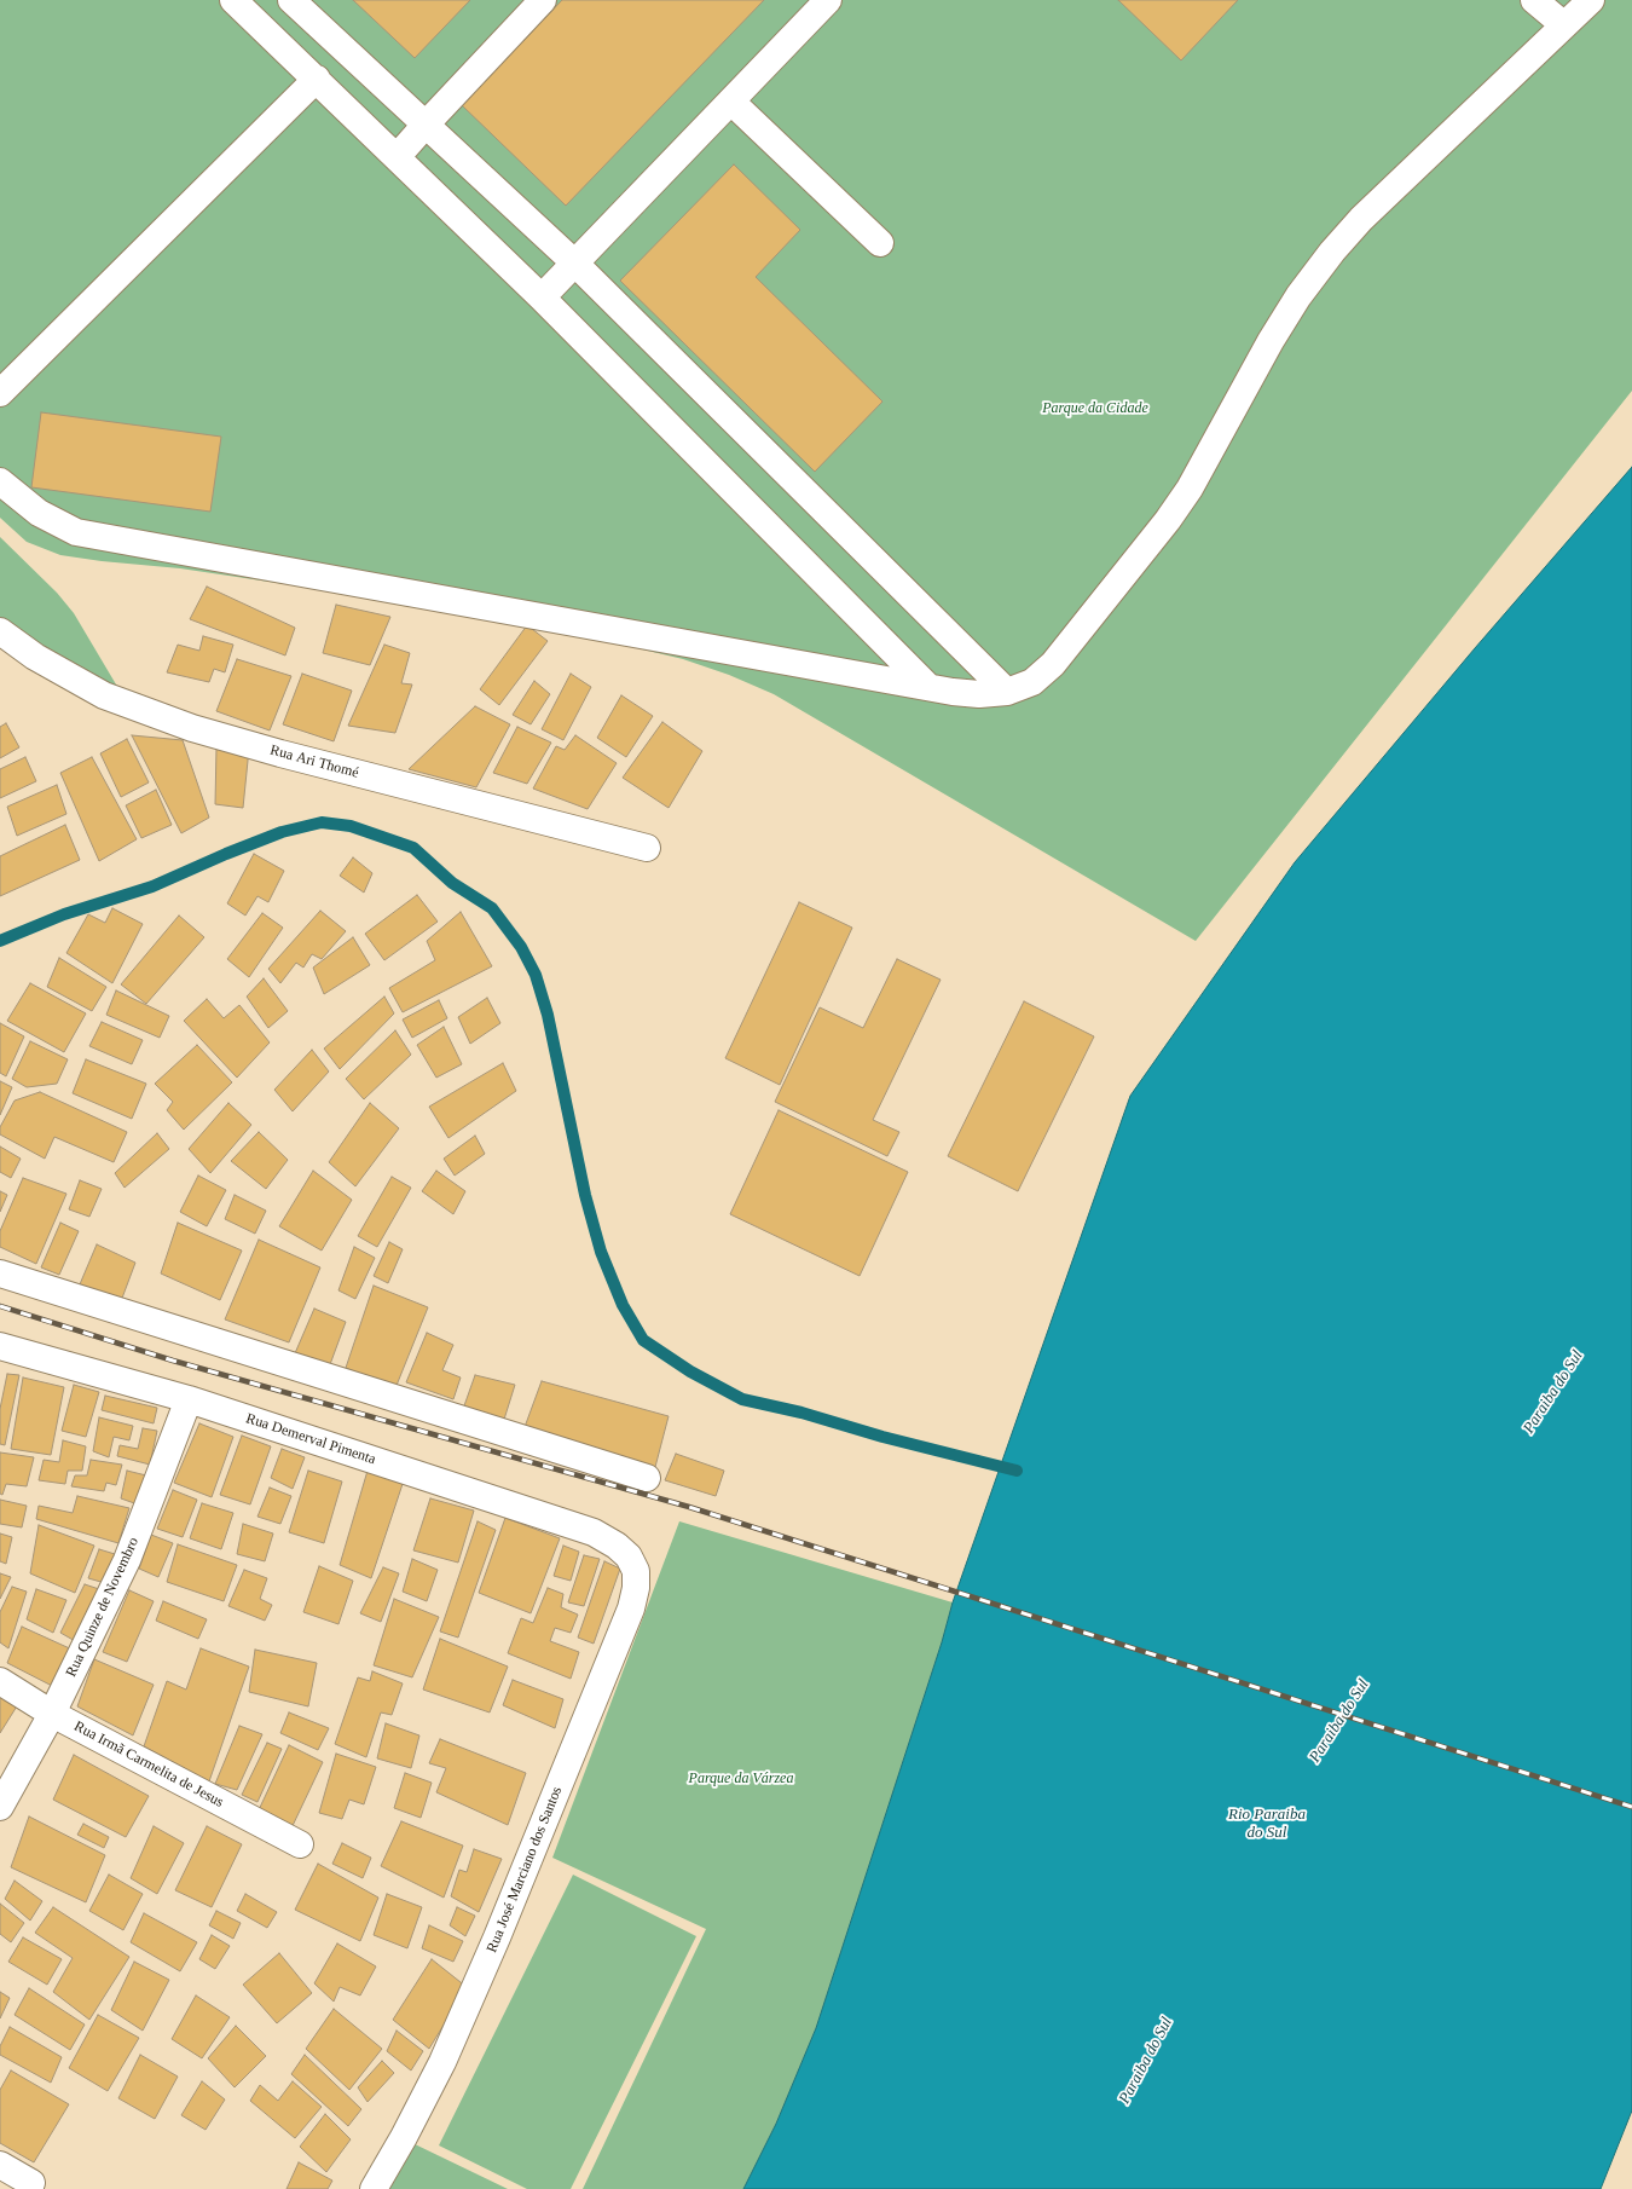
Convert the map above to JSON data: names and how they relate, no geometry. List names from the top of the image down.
{
  "streets": {
    "street": [
      "Rua Ari Thomé",
      "Rua Demerval Pimenta",
      "Rua Quinze de Novembro",
      "Rua Irmã Carmelita de Jesus",
      "Rua José Marciano dos Santos"
    ]
  },
  "crossings": [
    ["Rua Demerval Pimenta", "Rua Quinze de Novembro"],
    ["Rua Demerval Pimenta", "Rua José Marciano dos Santos"],
    ["Rua Quinze de Novembro", "Rua Irmã Carmelita de Jesus"]
  ],
  "water": ["Paraiba do Sul", "Rio Paraiba do Sul"],
  "parks": ["Parque da Cidade", "Parque da Várzea"]
}
